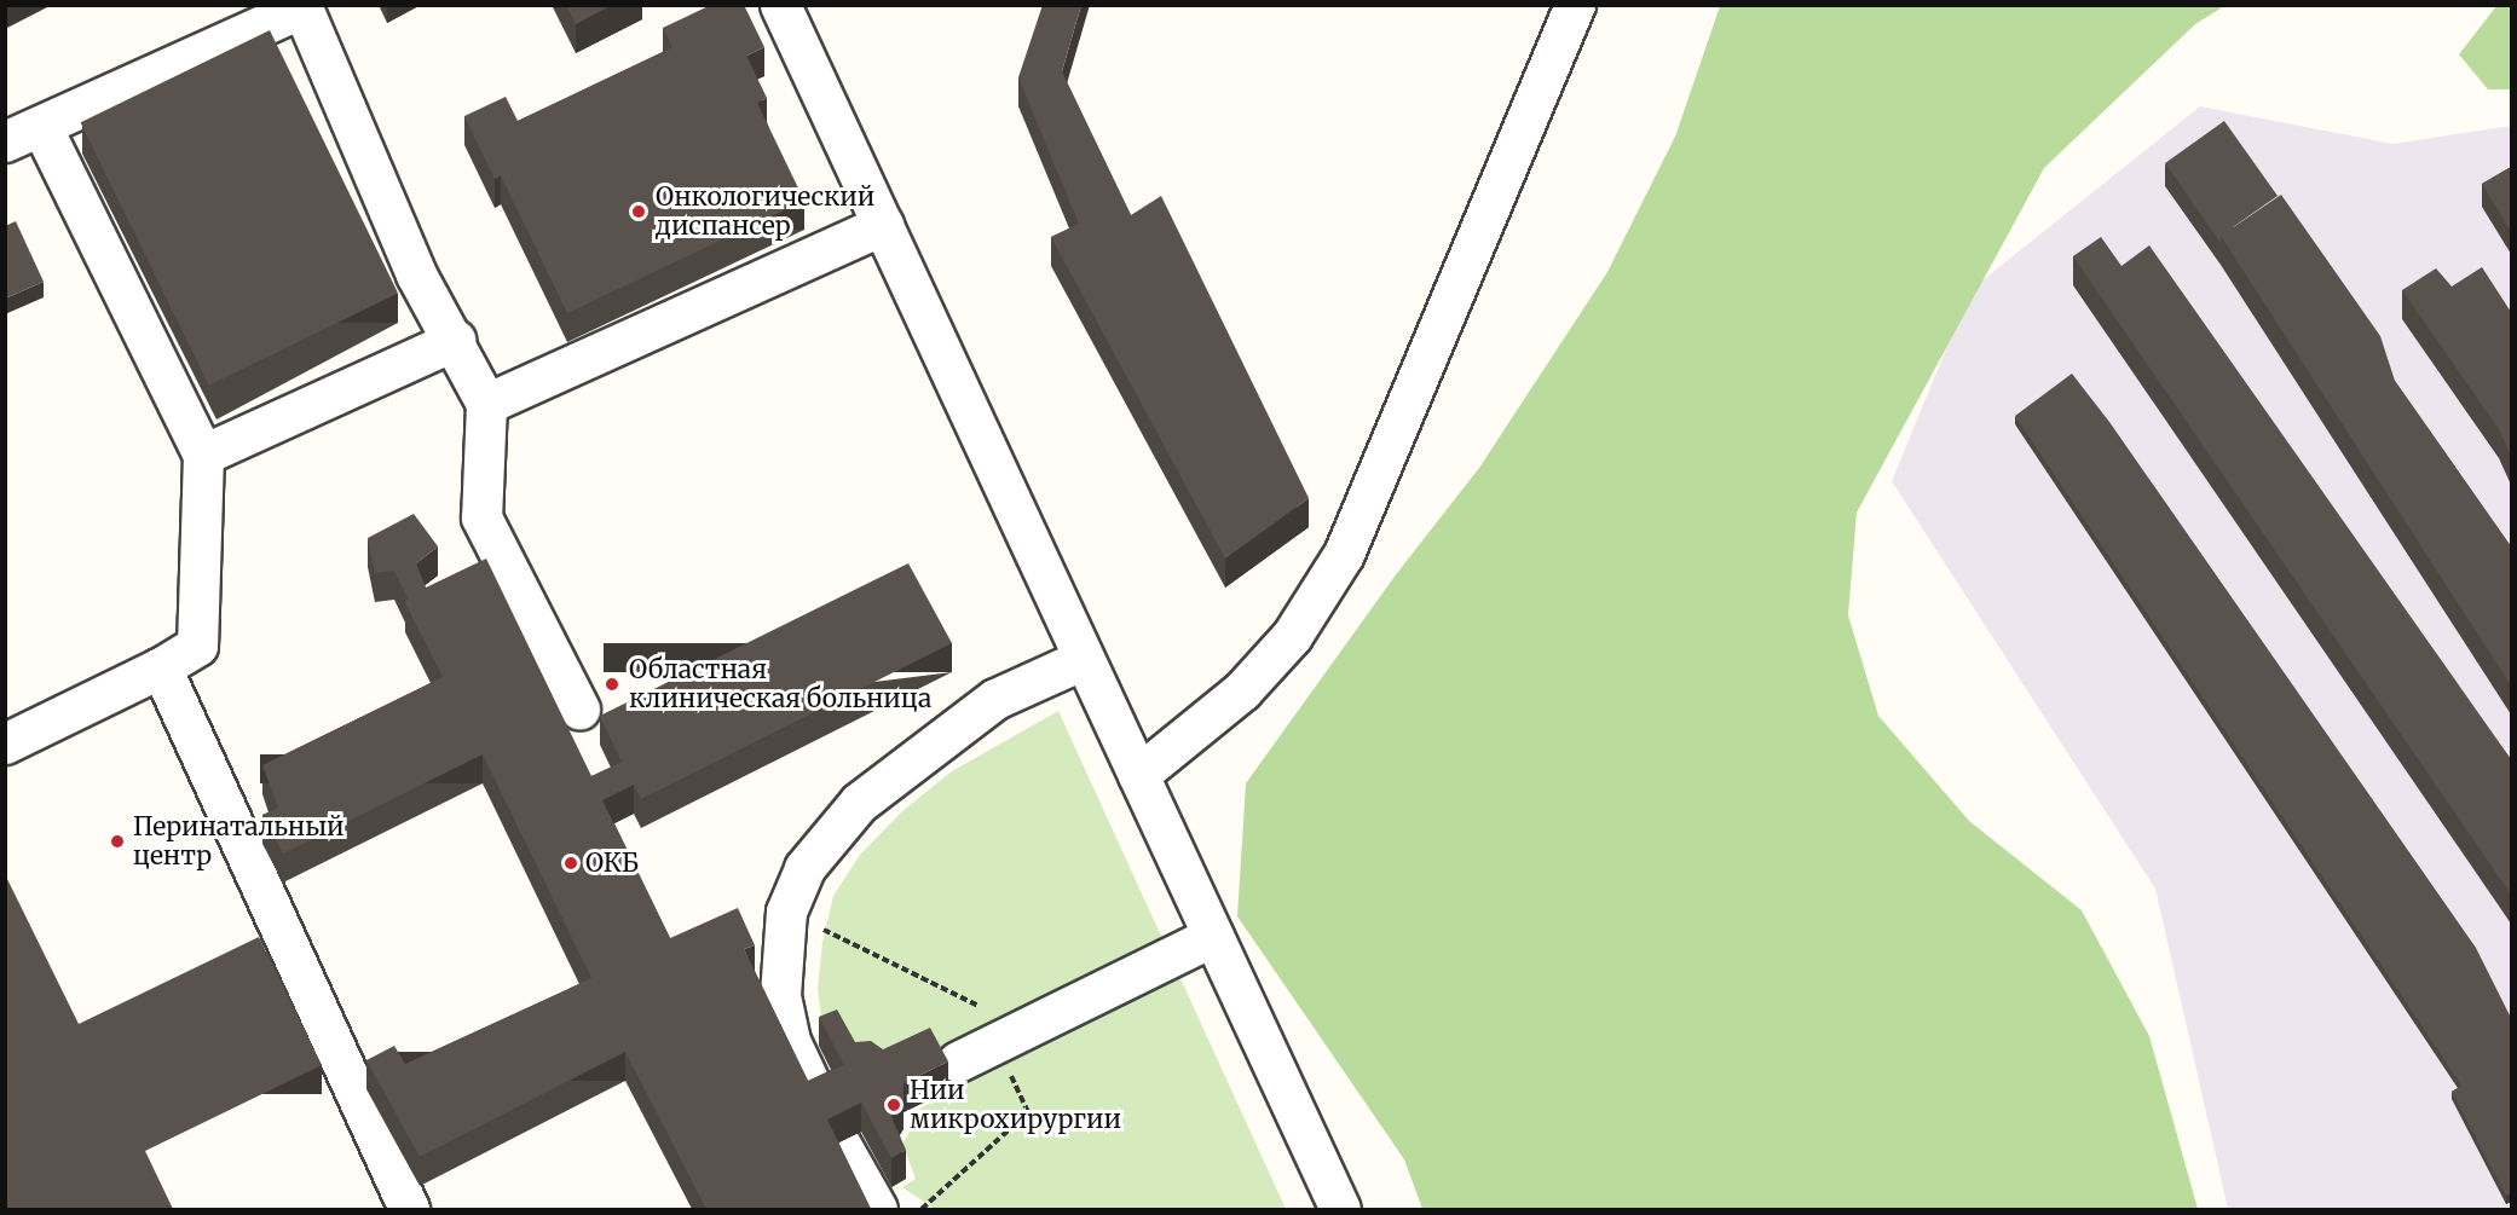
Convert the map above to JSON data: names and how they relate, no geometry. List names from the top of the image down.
{
  "places": [
    "Онкологический диспансер",
    "Областная клиническая больница",
    "Перинатальный центр",
    "ОКБ",
    "Нии микрохирургии"
  ]
}
